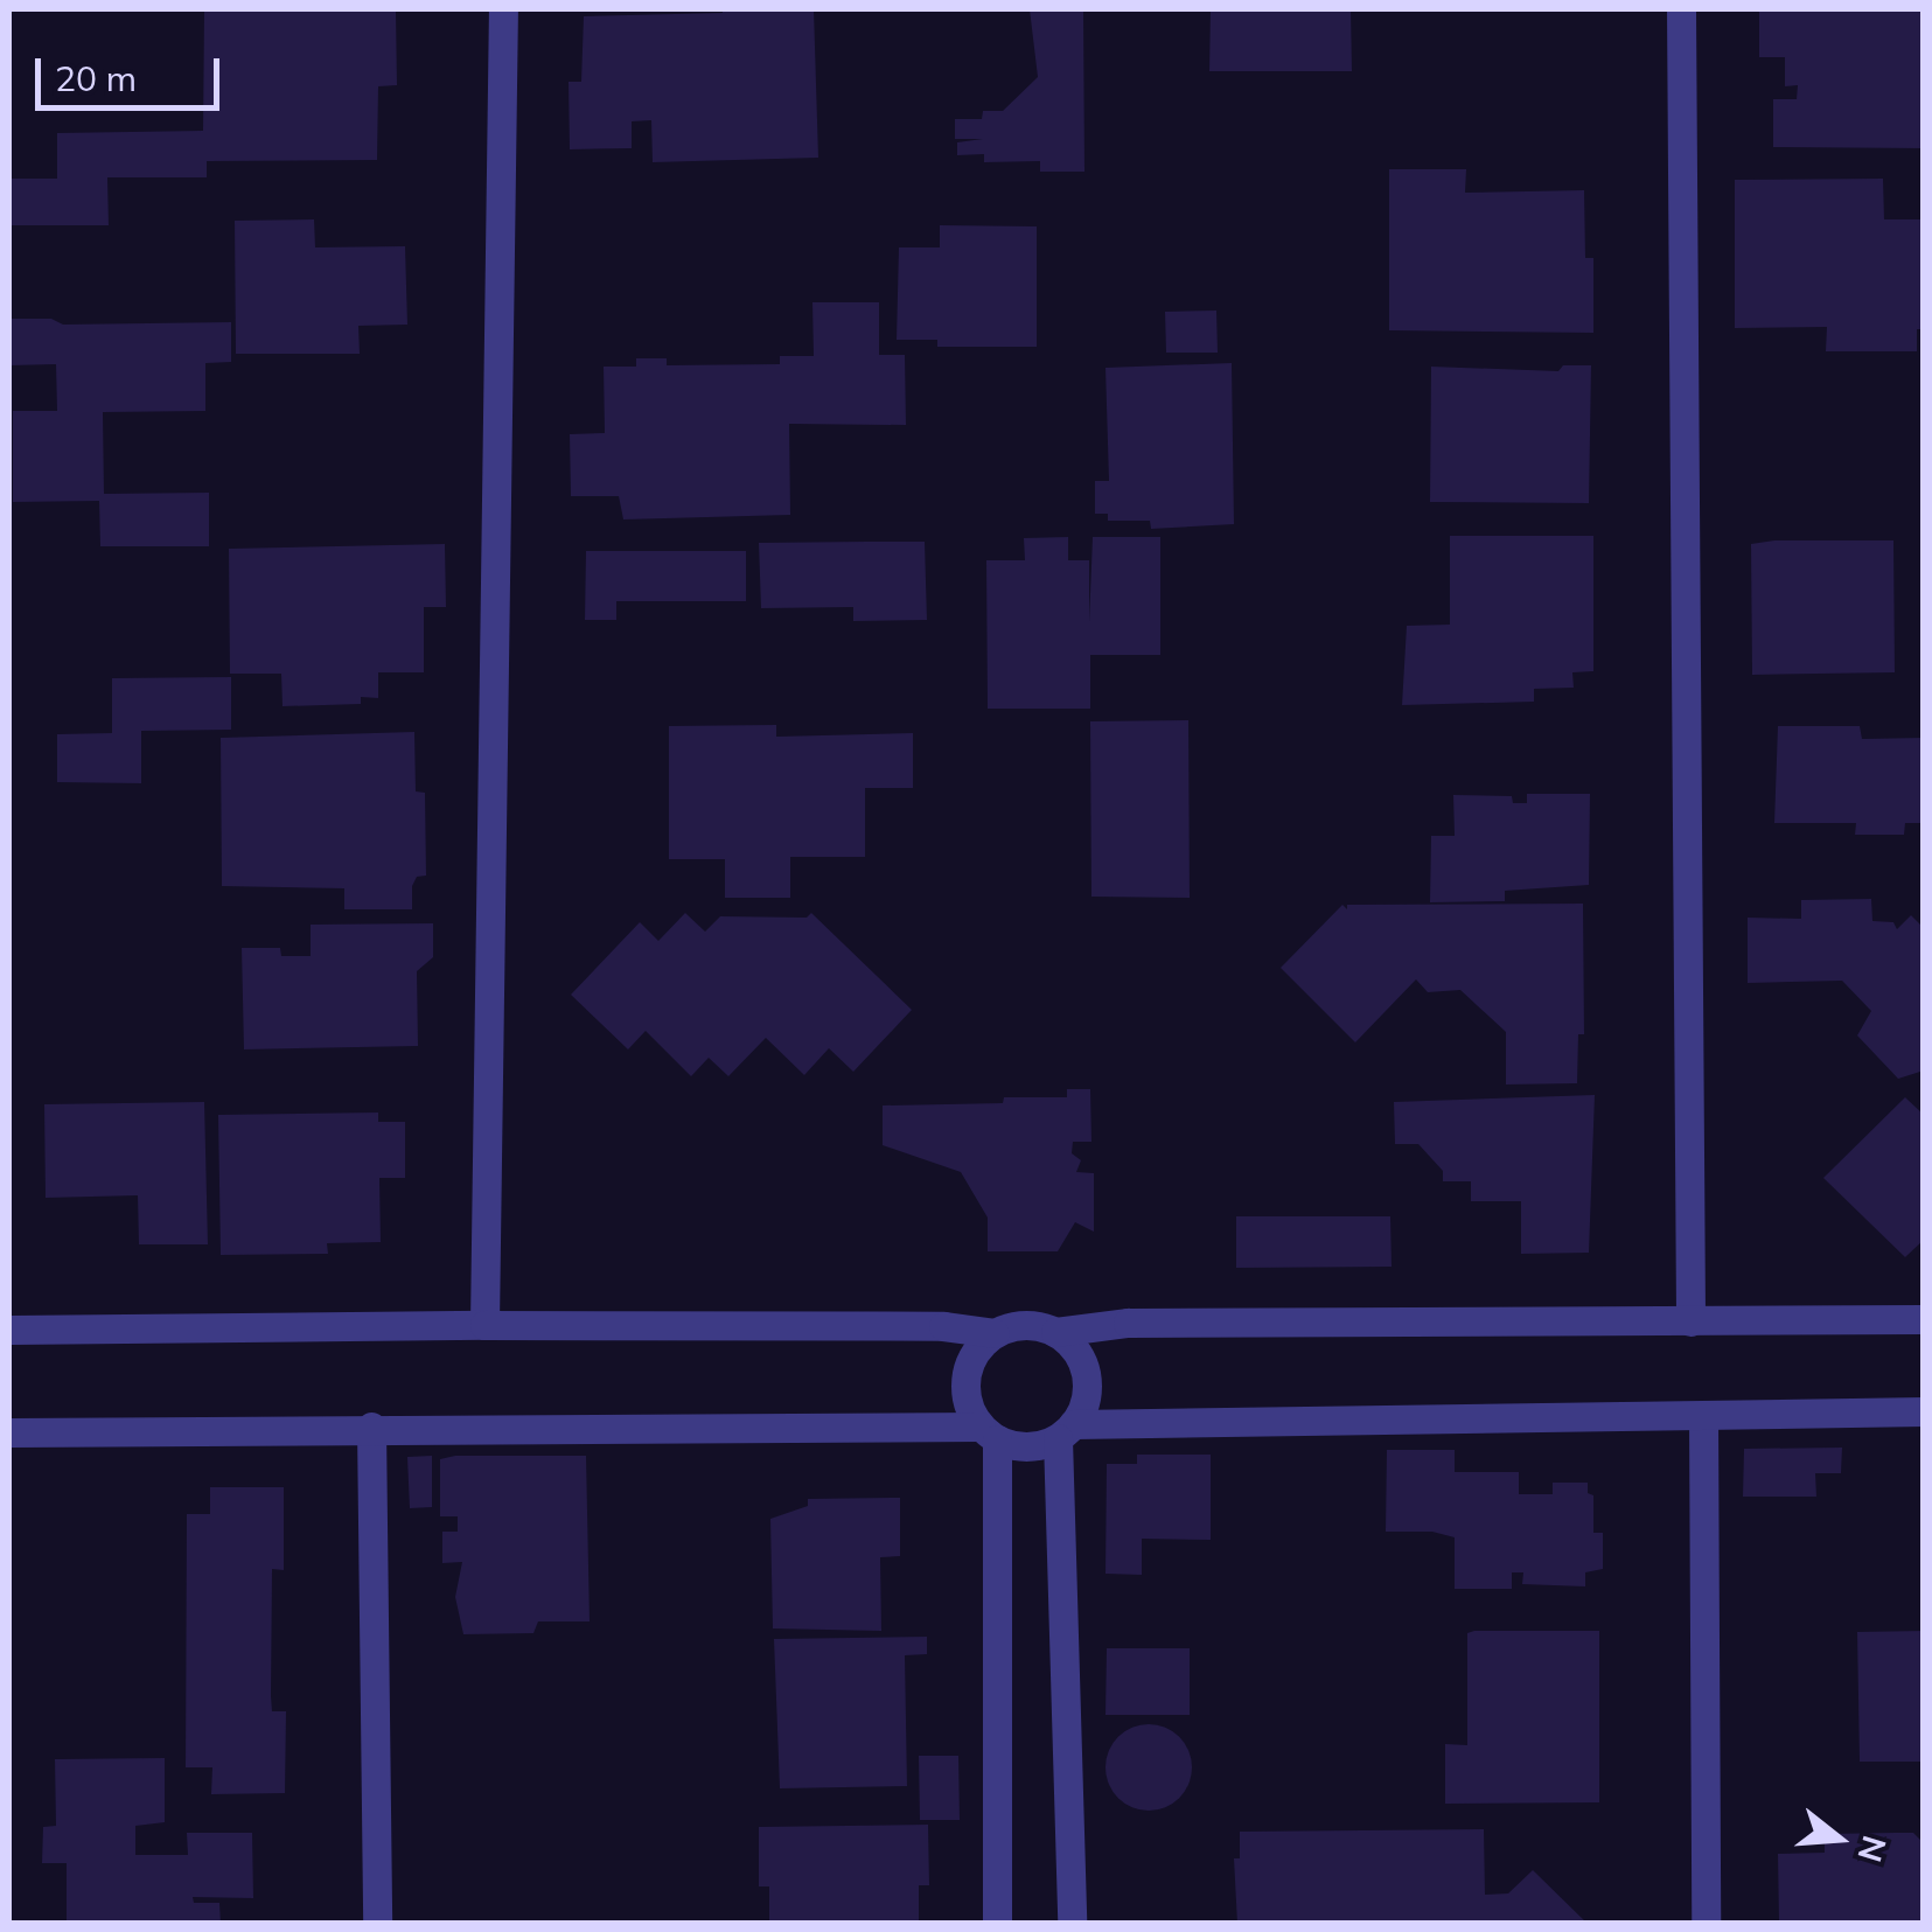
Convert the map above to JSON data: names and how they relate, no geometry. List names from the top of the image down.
{
  "scale_bar": "20 m",
  "north": "right"
}
